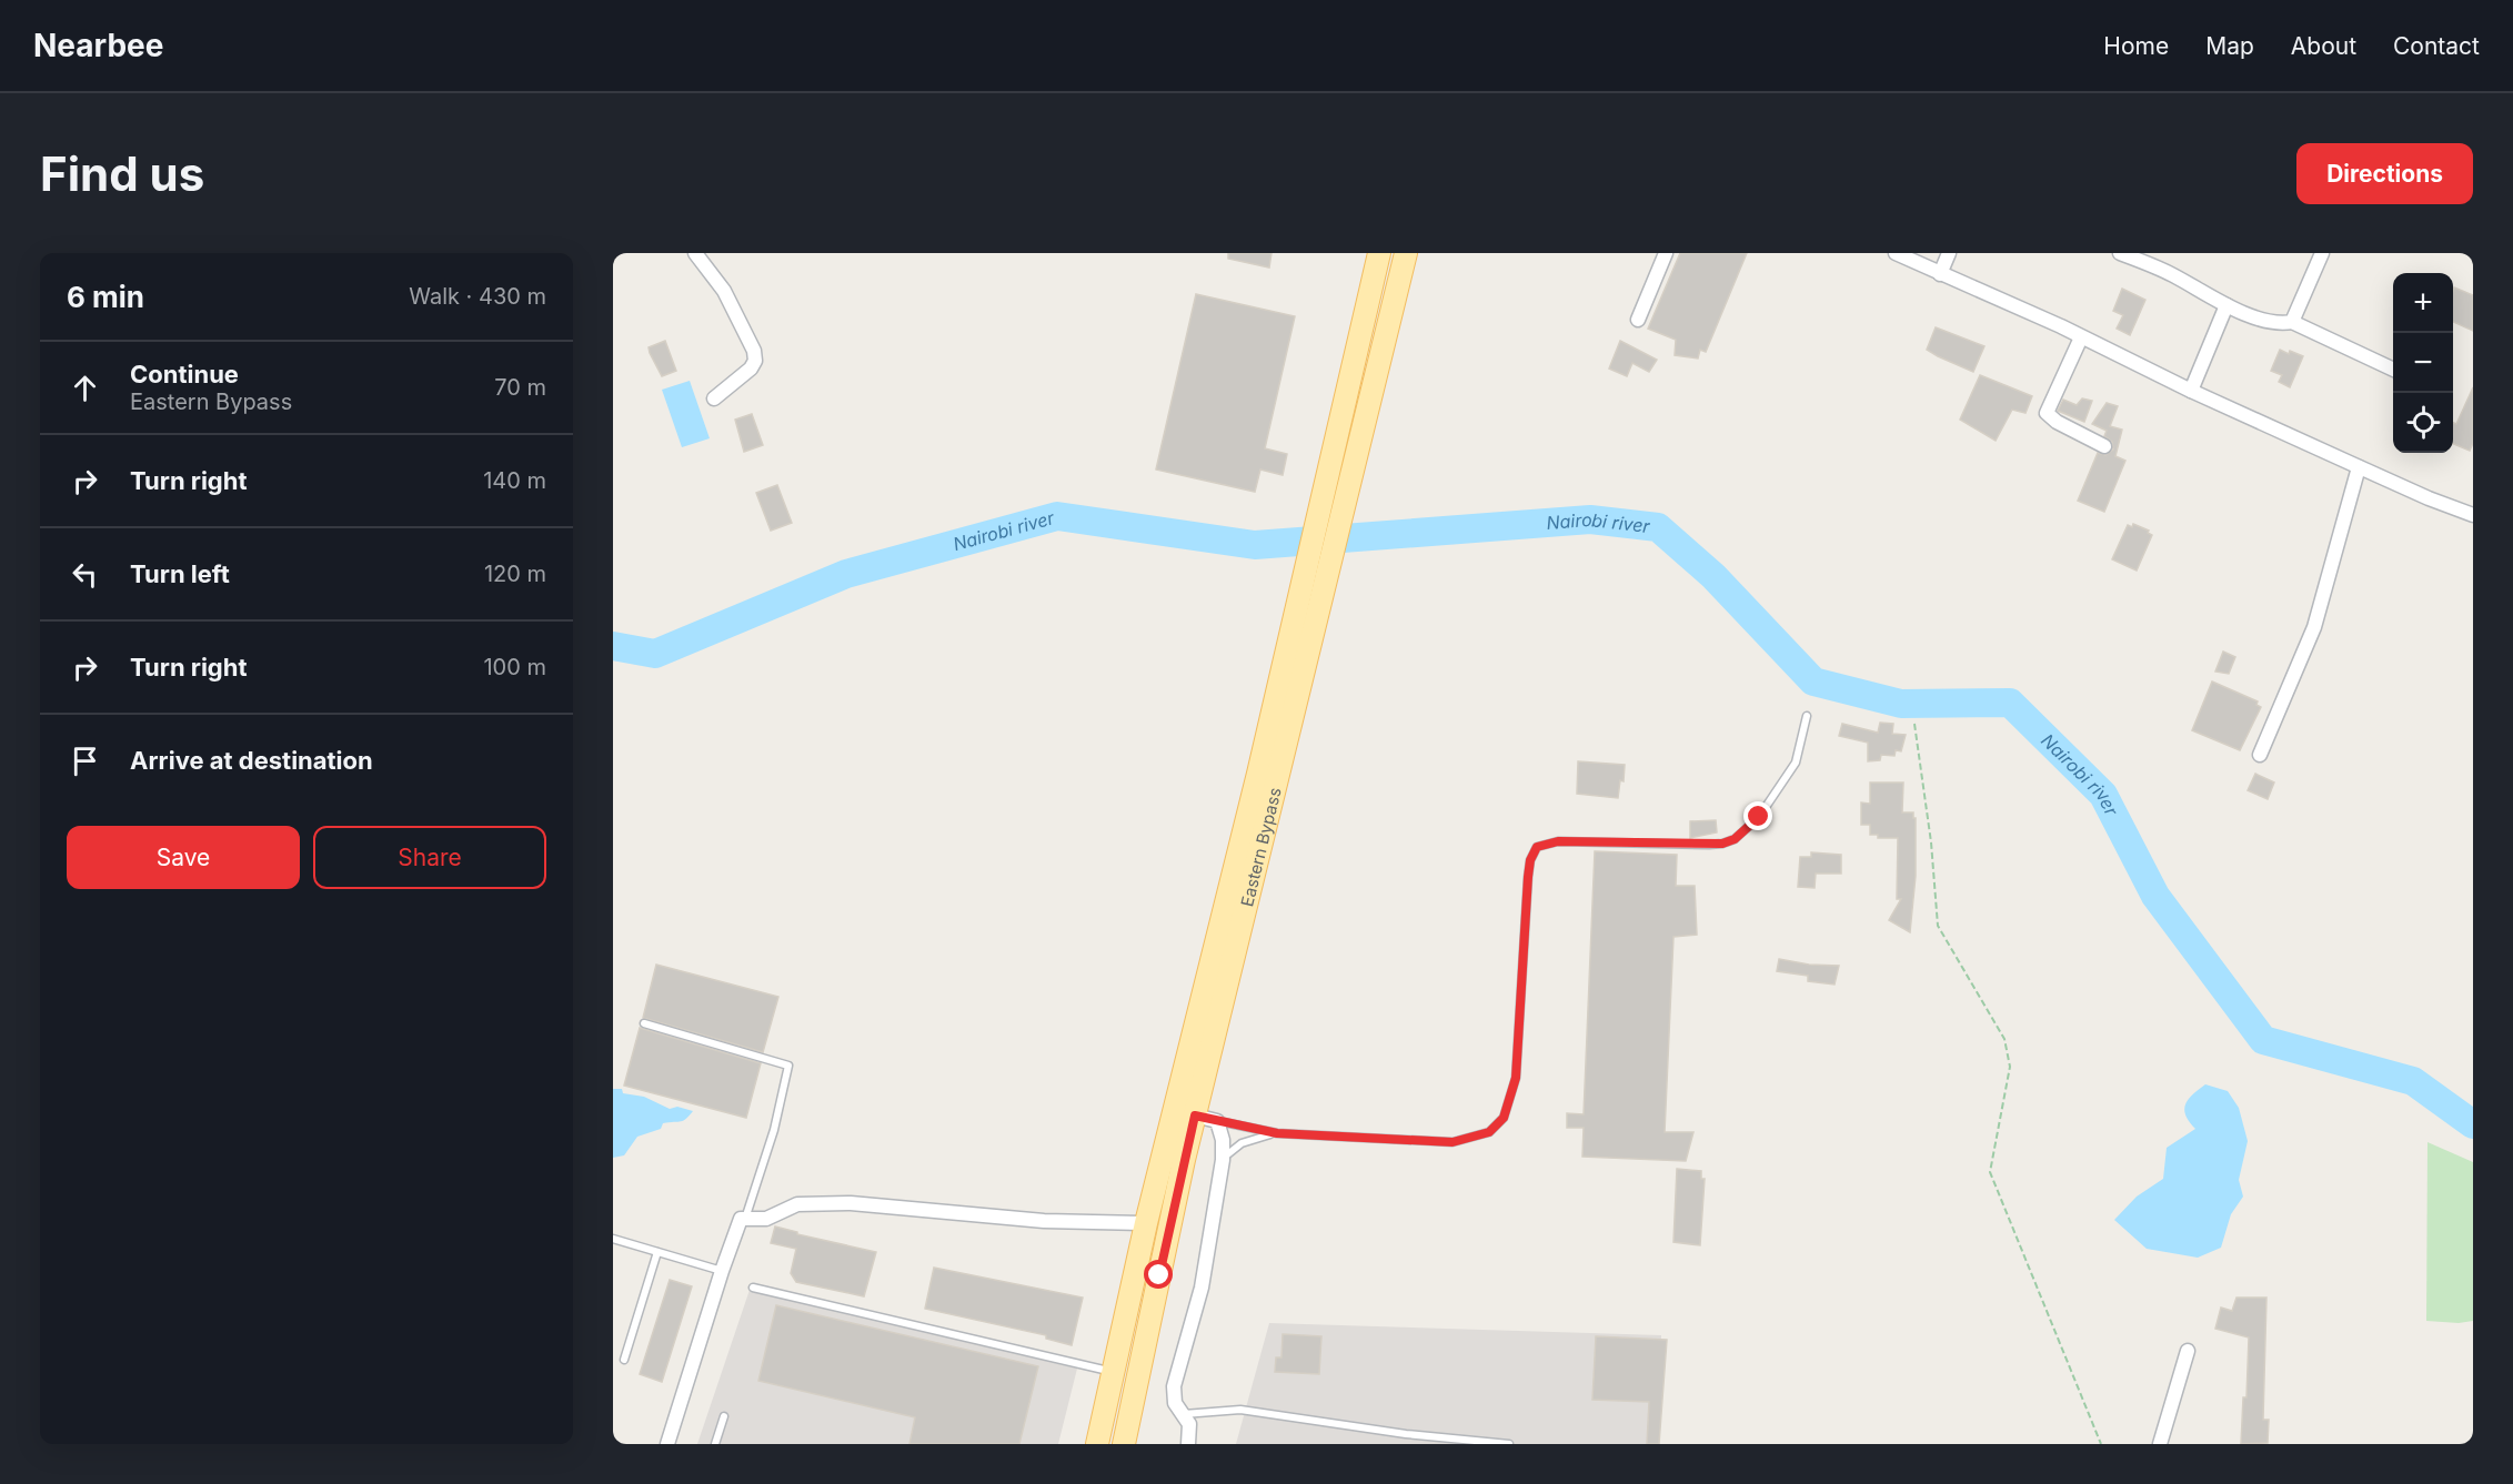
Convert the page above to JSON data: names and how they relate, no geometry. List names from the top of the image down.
{
  "streets": {
    "main road": ["Eastern Bypass"]
  },
  "water": ["Nairobi river"],
  "page": {
    "header": "Nearbee",
    "nav": [
      "Home",
      "Map",
      "About",
      "Contact"
    ],
    "buttons": [
      "Directions",
      ["Save", "Share"]
    ],
    "title": "Find us",
    "heading": ["6 min", "Walk · 430 m"],
    "map_buttons": ["+", "−"],
    "list": [
      ["Continue", "Eastern Bypass", "70 m"],
      ["Turn right", "140 m"],
      ["Turn left", "120 m"],
      ["Turn right", "100 m"],
      "Arrive at destination"
    ]
  }
}
